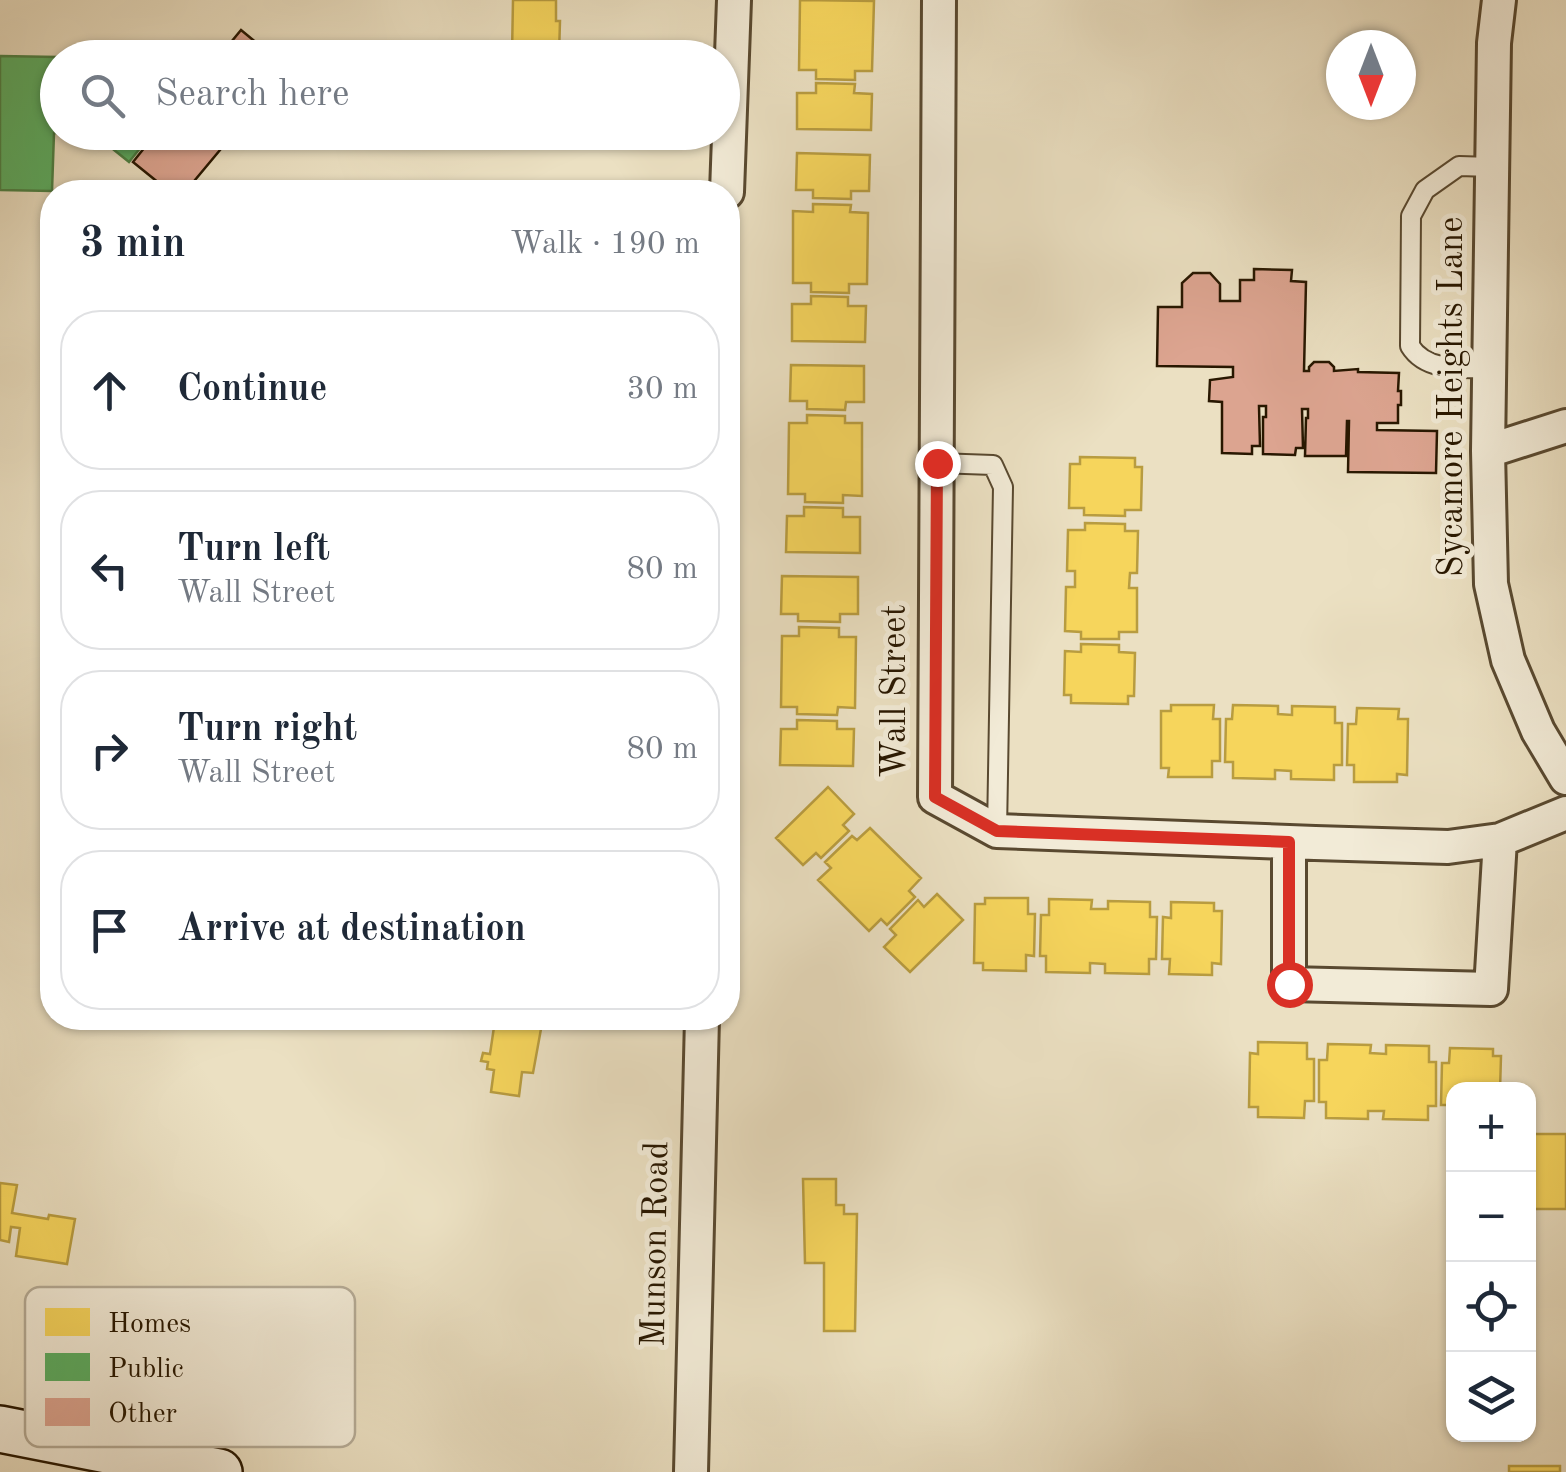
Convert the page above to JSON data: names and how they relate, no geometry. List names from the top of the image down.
{
  "streets": {
    "street": ["Sycamore Heights Lane", "Wall Street", "Munson Road"]
  },
  "legend": ["Homes", "Public", "Other"],
  "north": "bottom",
  "page": {
    "search": "Search here",
    "heading": ["3 min", "Walk · 190 m"],
    "list": [
      ["Continue", "30 m"],
      ["Turn left", "Wall Street", "80 m"],
      ["Turn right", "Wall Street", "80 m"],
      "Arrive at destination"
    ],
    "map_buttons": ["+", "−"]
  }
}
